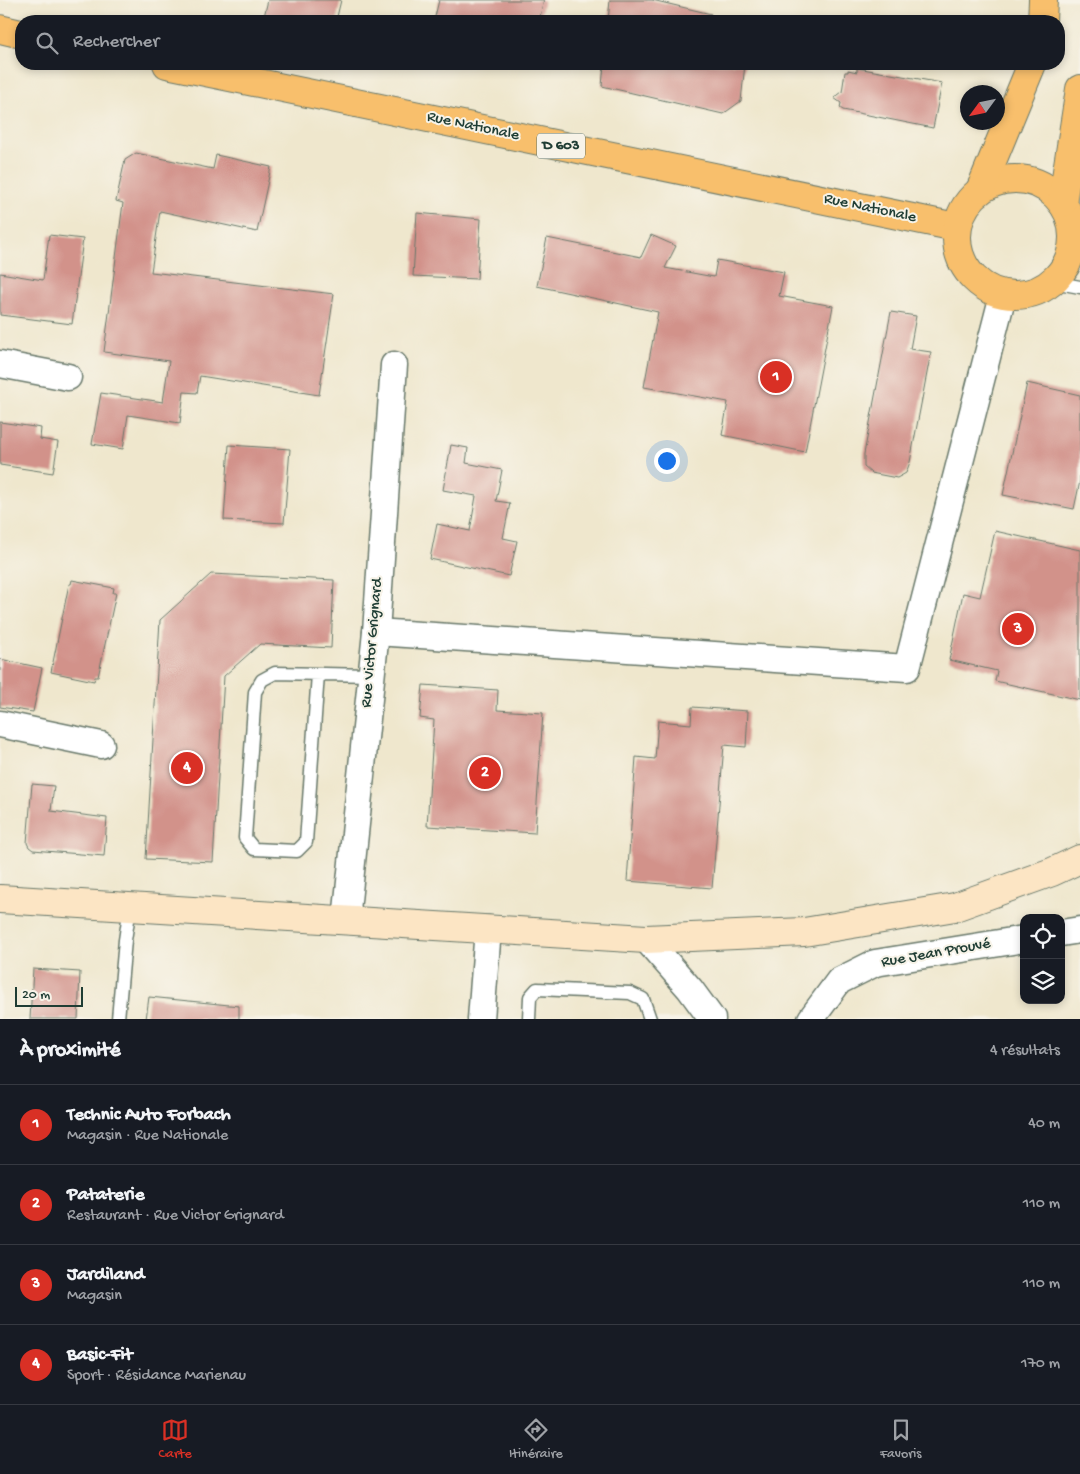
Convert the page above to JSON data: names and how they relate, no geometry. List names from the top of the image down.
{
  "streets": {
    "main road": ["Rue Nationale", "D 603"],
    "street": ["Rue Victor Grignard", "Rue Jean Prouvé"]
  },
  "scale_bar": "20 m",
  "north": "bottom left",
  "page": {
    "search": "Rechercher",
    "pins": [
      "1",
      "3",
      "4",
      "2"
    ],
    "scale": "20 m",
    "heading": ["À proximité", "4 résultats"],
    "list": [
      {
        "mark": "1",
        "name": "Technic Auto Forbach",
        "note": "Magasin · Rue Nationale",
        "value": "40 m"
      },
      {
        "mark": "2",
        "name": "Pataterie",
        "note": "Restaurant · Rue Victor Grignard",
        "value": "110 m"
      },
      {
        "mark": "3",
        "name": "Jardiland",
        "note": "Magasin",
        "value": "110 m"
      },
      {
        "mark": "4",
        "name": "Basic-Fit",
        "note": "Sport · Résidance Marienau",
        "value": "170 m"
      }
    ],
    "nav": ["Carte", "Itinéraire", "Favoris"]
  }
}
